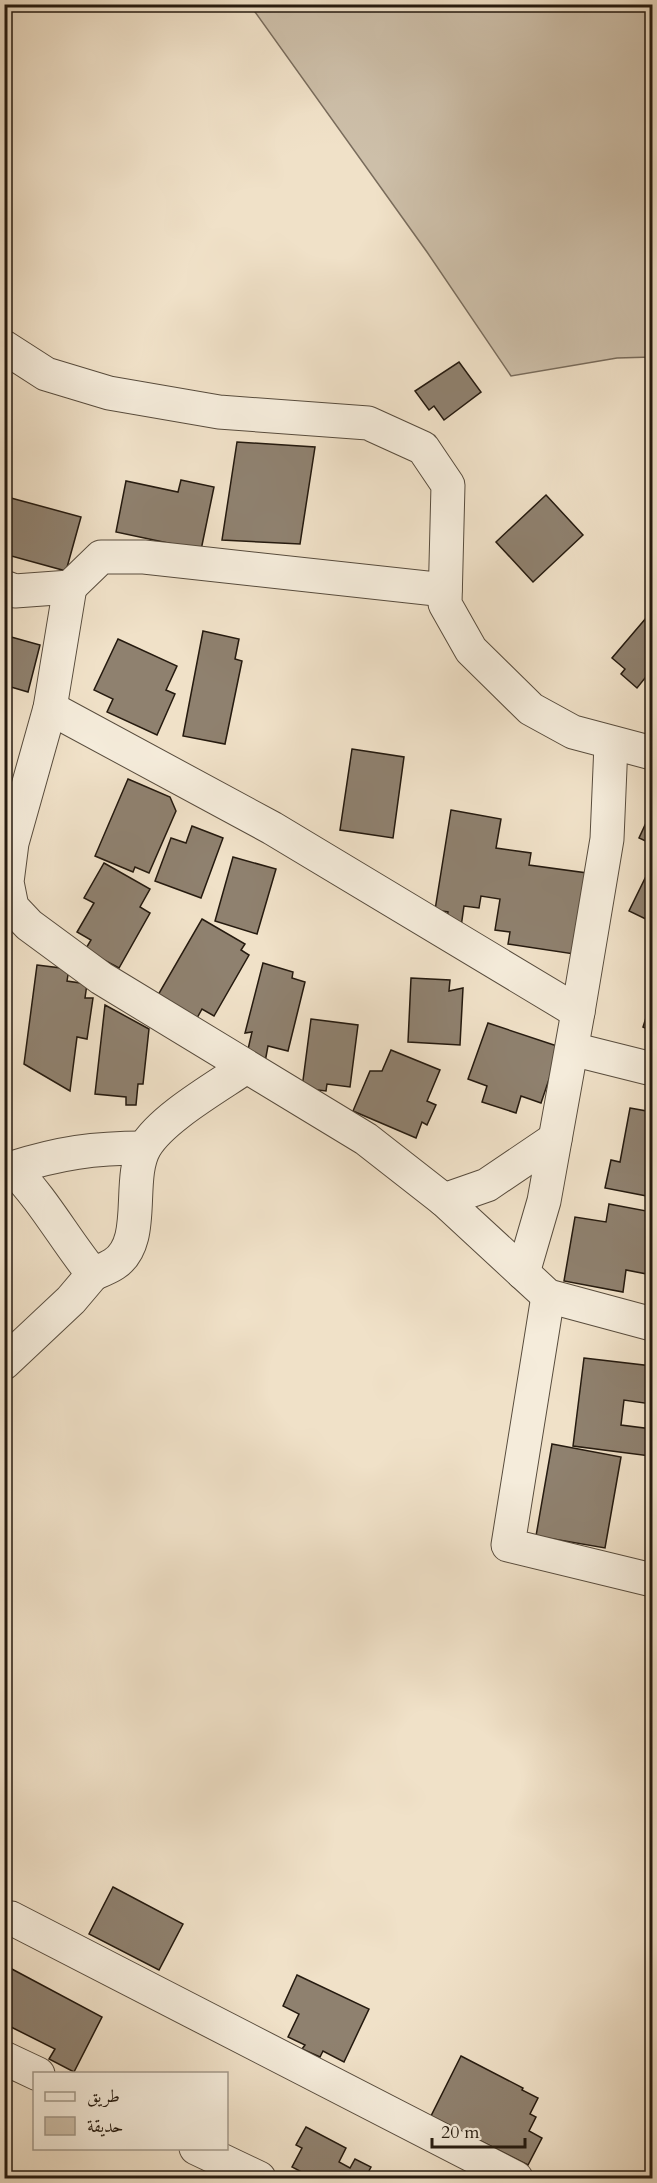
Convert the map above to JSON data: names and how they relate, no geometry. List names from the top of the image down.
{
  "legend": ["طريق", "حديقة"],
  "scale_bar": "20 m"
}
